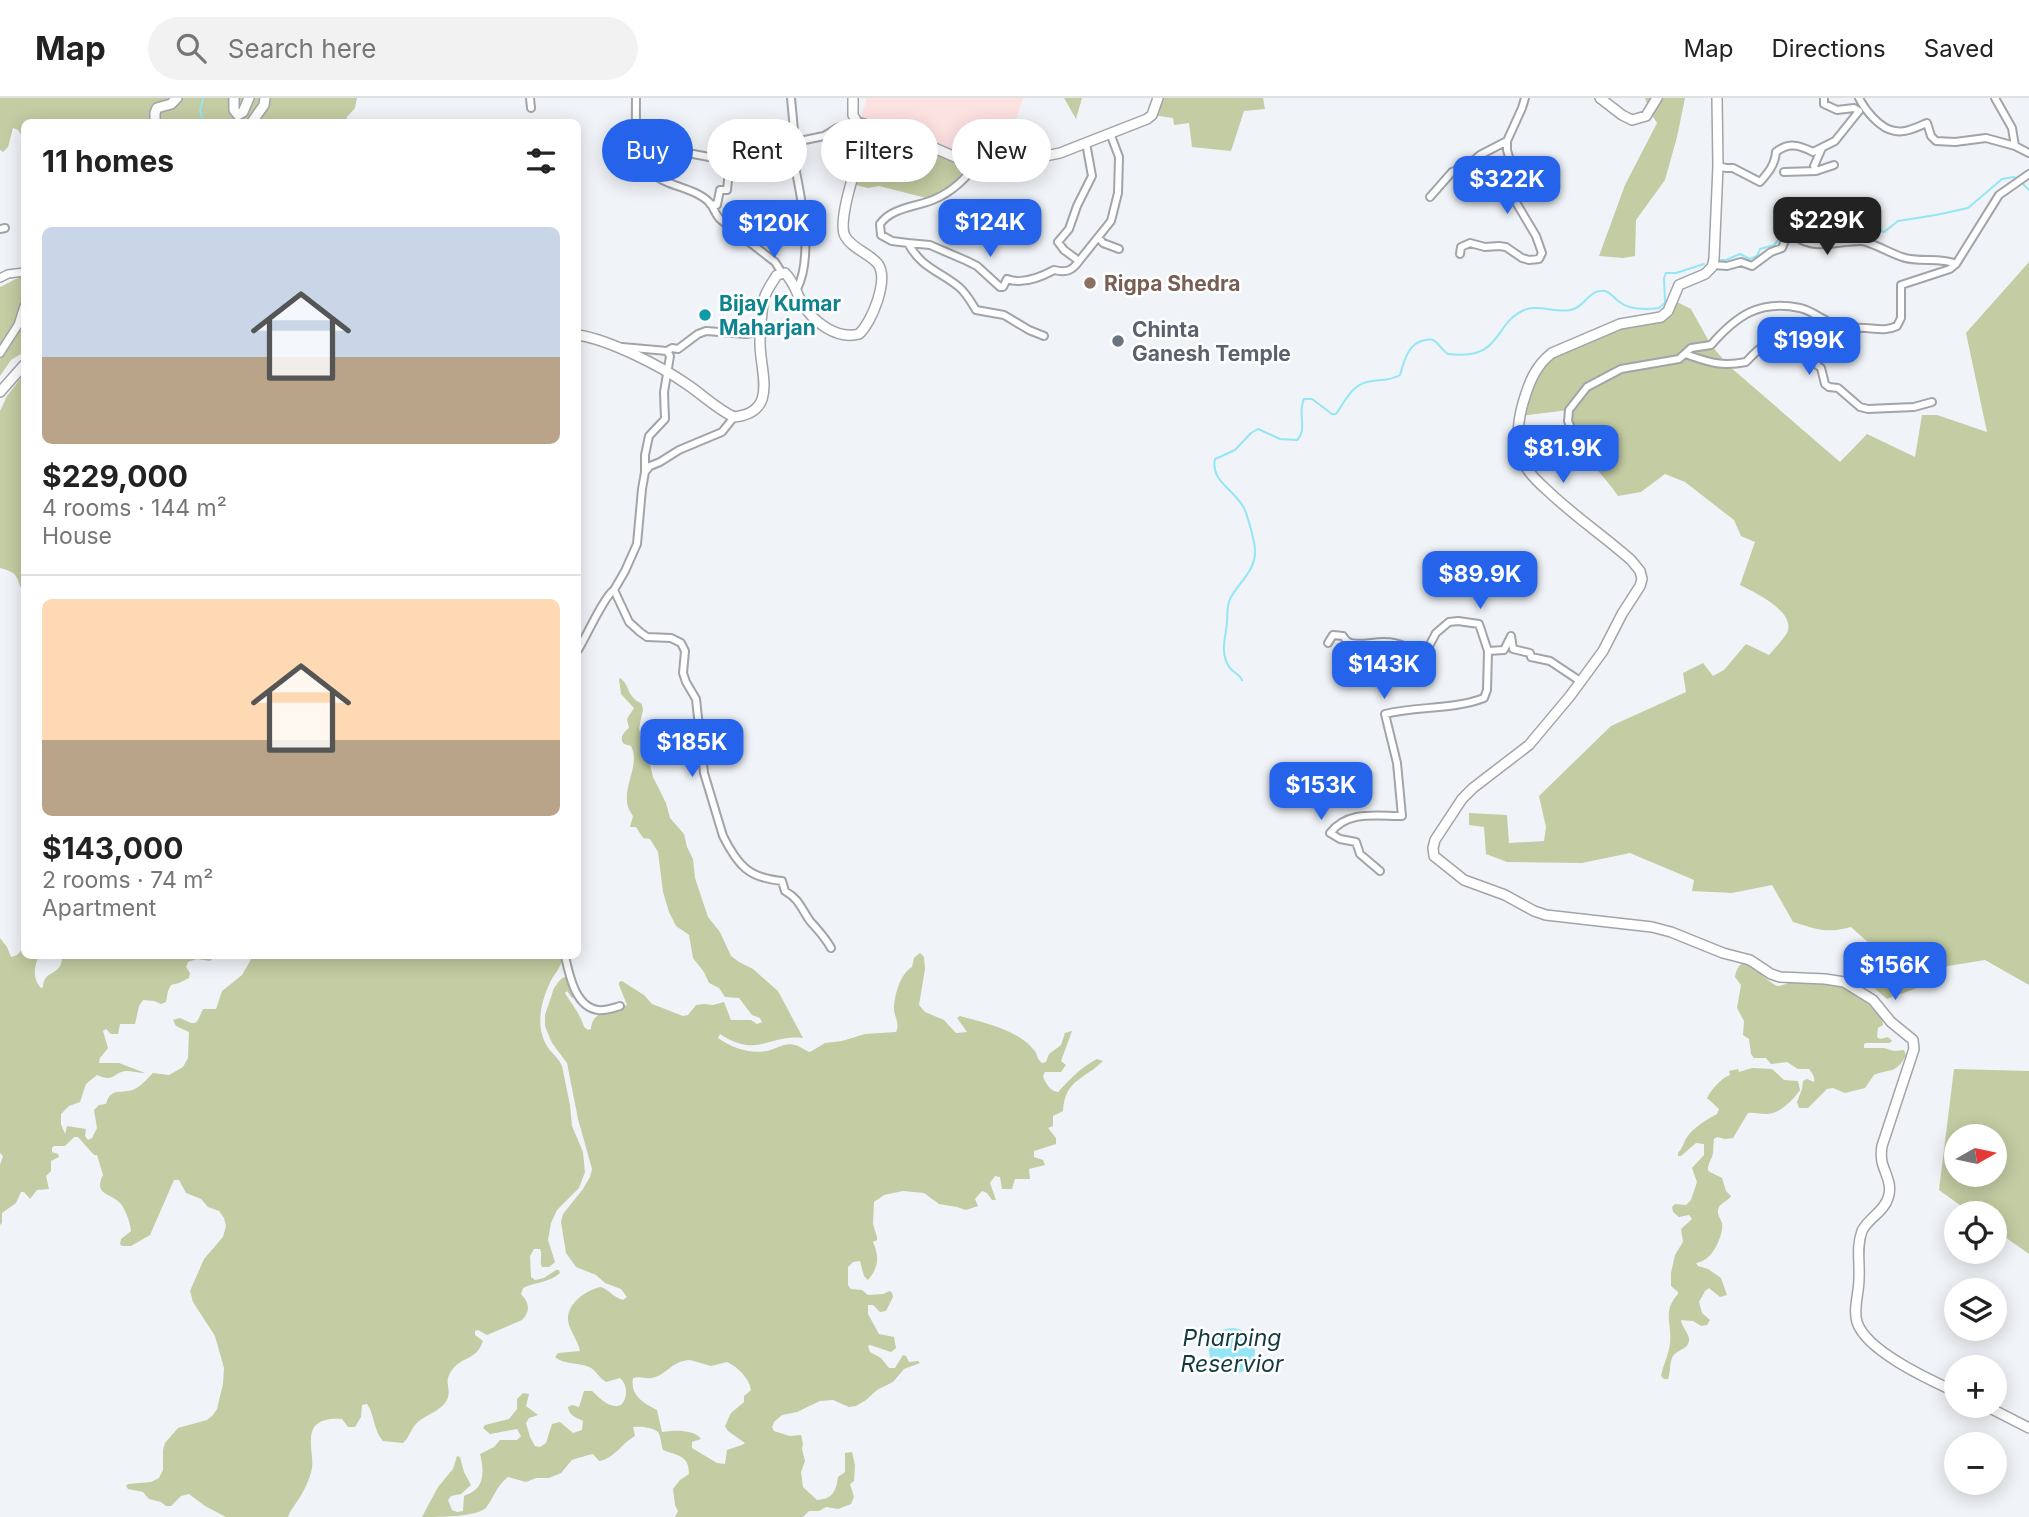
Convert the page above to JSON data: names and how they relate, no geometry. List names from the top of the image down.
{
  "water": ["Pharping Reservior"],
  "places": ["Rigpa Shedra", "Bijay Kumar Maharjan", "Chinta Ganesh Temple"],
  "north": "right",
  "page": {
    "header": "Map",
    "search": "Search here",
    "nav": ["Map", "Directions", "Saved"],
    "chip": [
      "Buy",
      "Rent",
      "Filters",
      "New"
    ],
    "heading": "11 homes",
    "price": [
      "$322K",
      "$229K",
      "$124K",
      "$120K",
      "$199K",
      "$81.9K",
      "$89.9K",
      "$143K",
      "$185K",
      "$153K",
      "$156K"
    ],
    "list": [
      {
        "name": "$229,000",
        "note": "4 rooms · 144 m² · House"
      },
      {
        "name": "$143,000",
        "note": "2 rooms · 74 m² · Apartment"
      }
    ],
    "map_buttons": ["+", "−"]
  }
}
